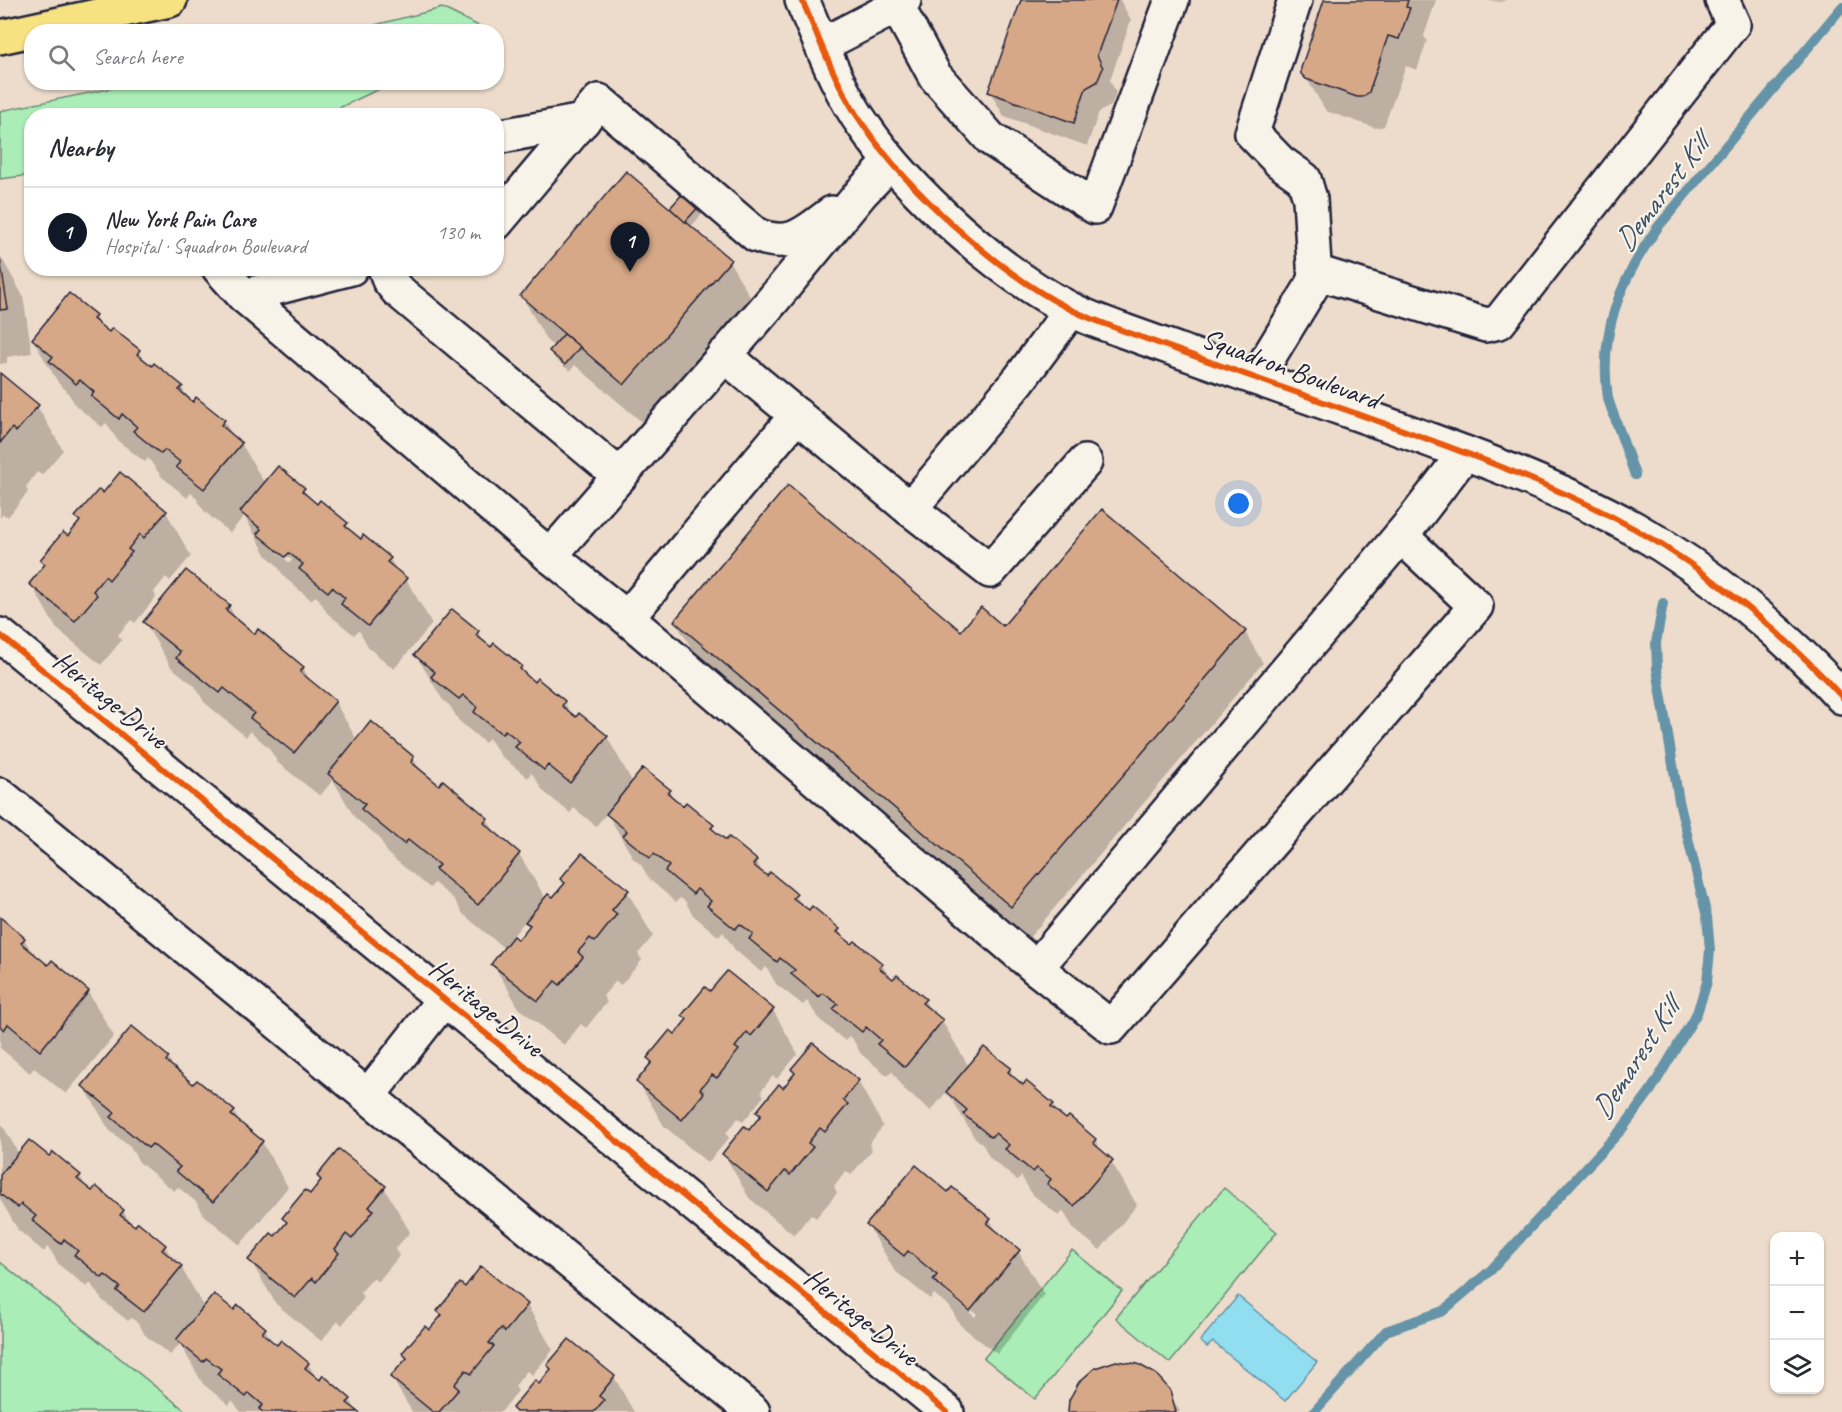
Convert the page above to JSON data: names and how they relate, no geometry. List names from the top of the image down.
{
  "streets": {
    "street": ["Squadron Boulevard", "Heritage Drive"]
  },
  "water": ["Demarest Kill"],
  "page": {
    "search": "Search here",
    "heading": "Nearby",
    "list": [
      {
        "mark": "1",
        "name": "New York Pain Care",
        "note": "Hospital · Squadron Boulevard",
        "value": "130 m"
      }
    ],
    "pins": "1",
    "map_buttons": ["+", "−"]
  }
}
